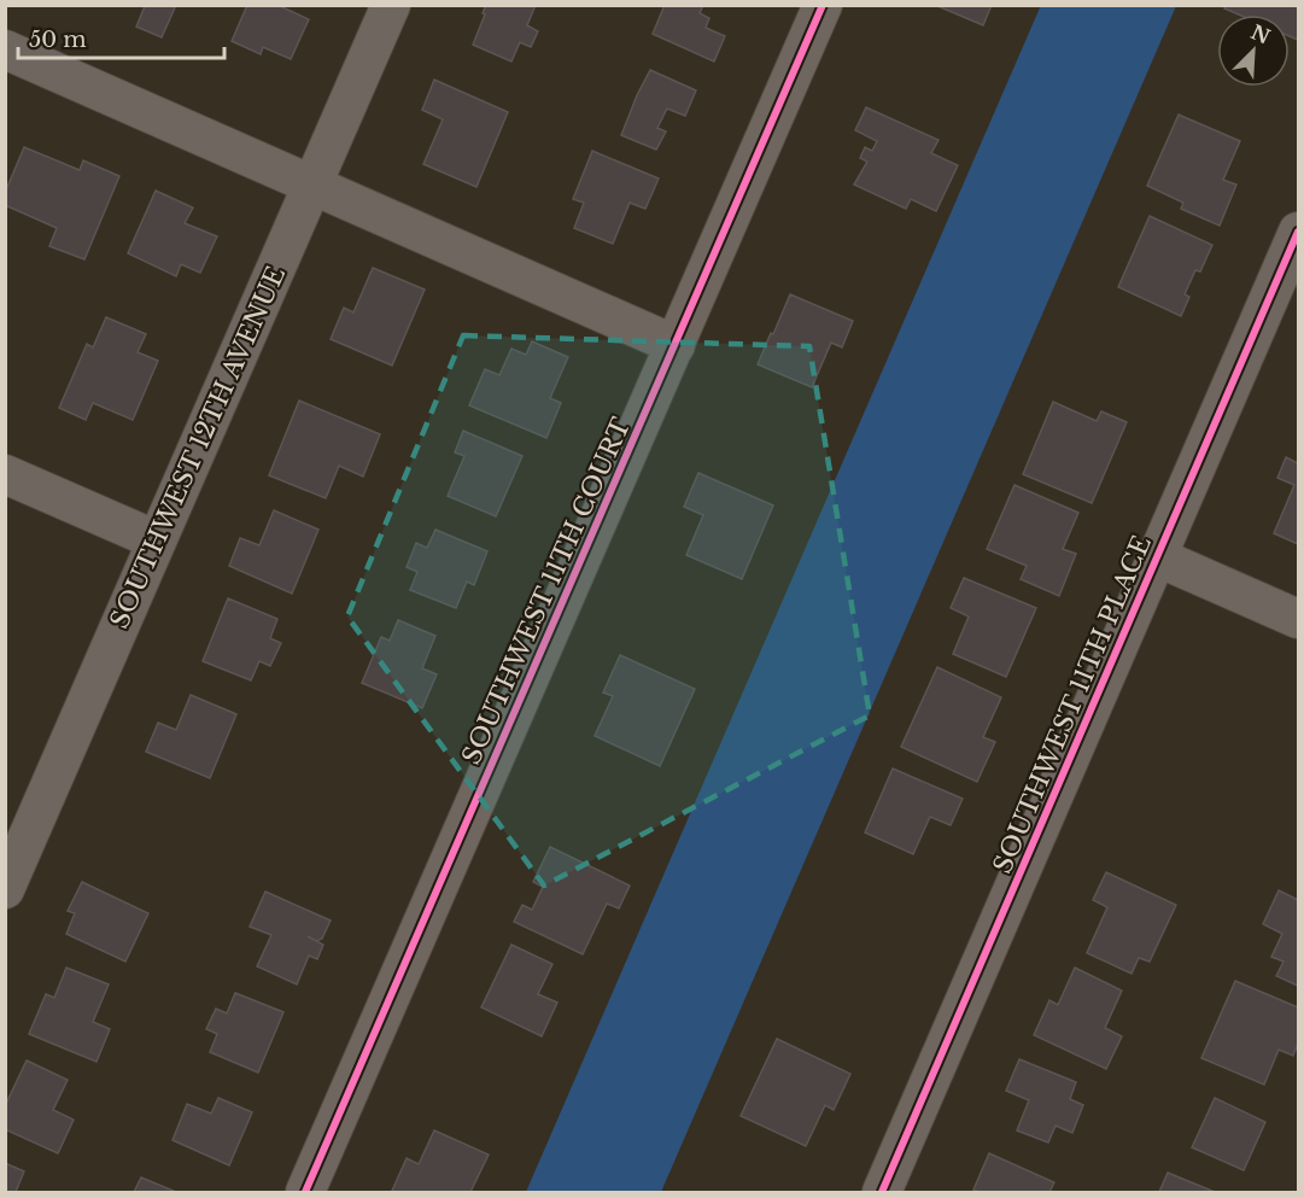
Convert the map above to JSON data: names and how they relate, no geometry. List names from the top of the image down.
{
  "streets": {
    "street": ["SOUTHWEST 12TH AVENUE", "SOUTHWEST 11TH COURT", "SOUTHWEST 11TH PLACE"]
  },
  "scale_bar": "50 m",
  "north": "top right"
}
